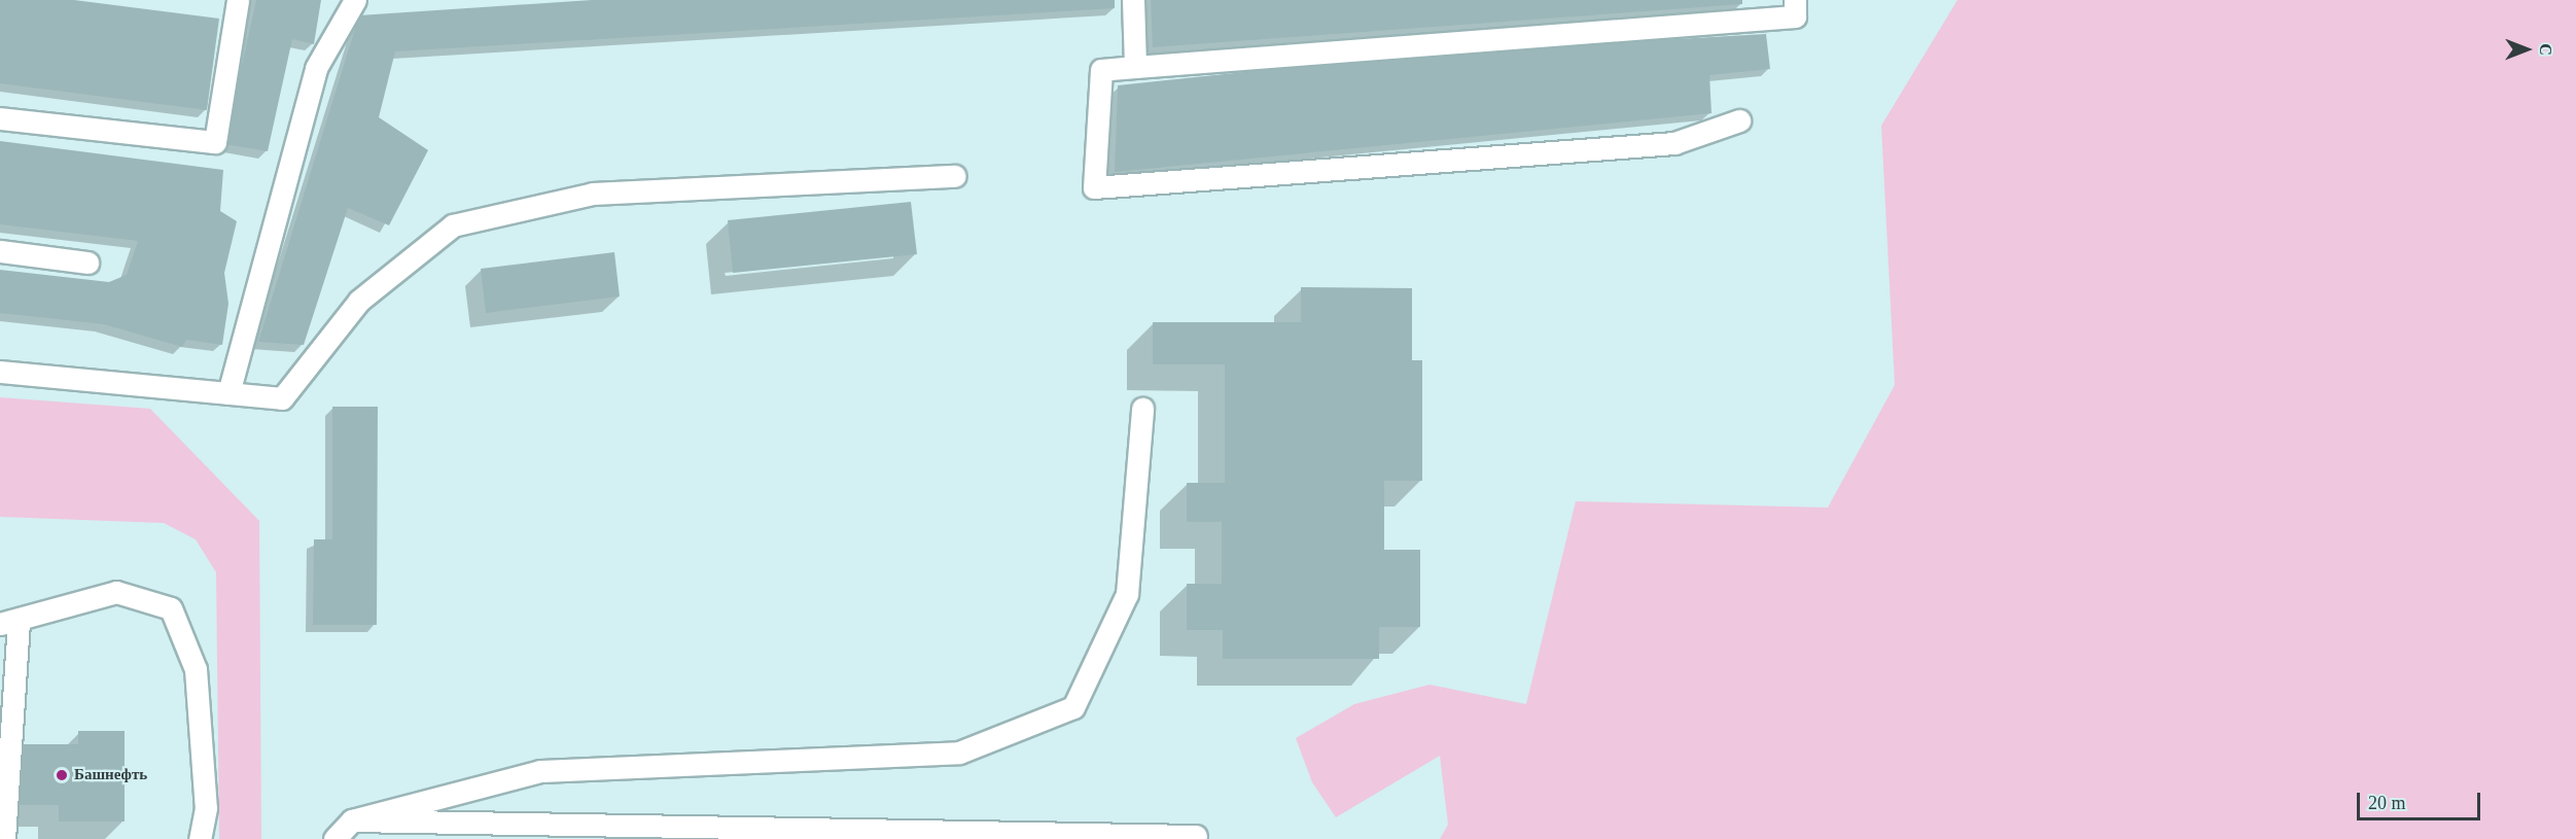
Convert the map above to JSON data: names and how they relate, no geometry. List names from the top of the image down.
{
  "places": ["Башнефть"],
  "scale_bar": "20 m",
  "north": "right"
}
